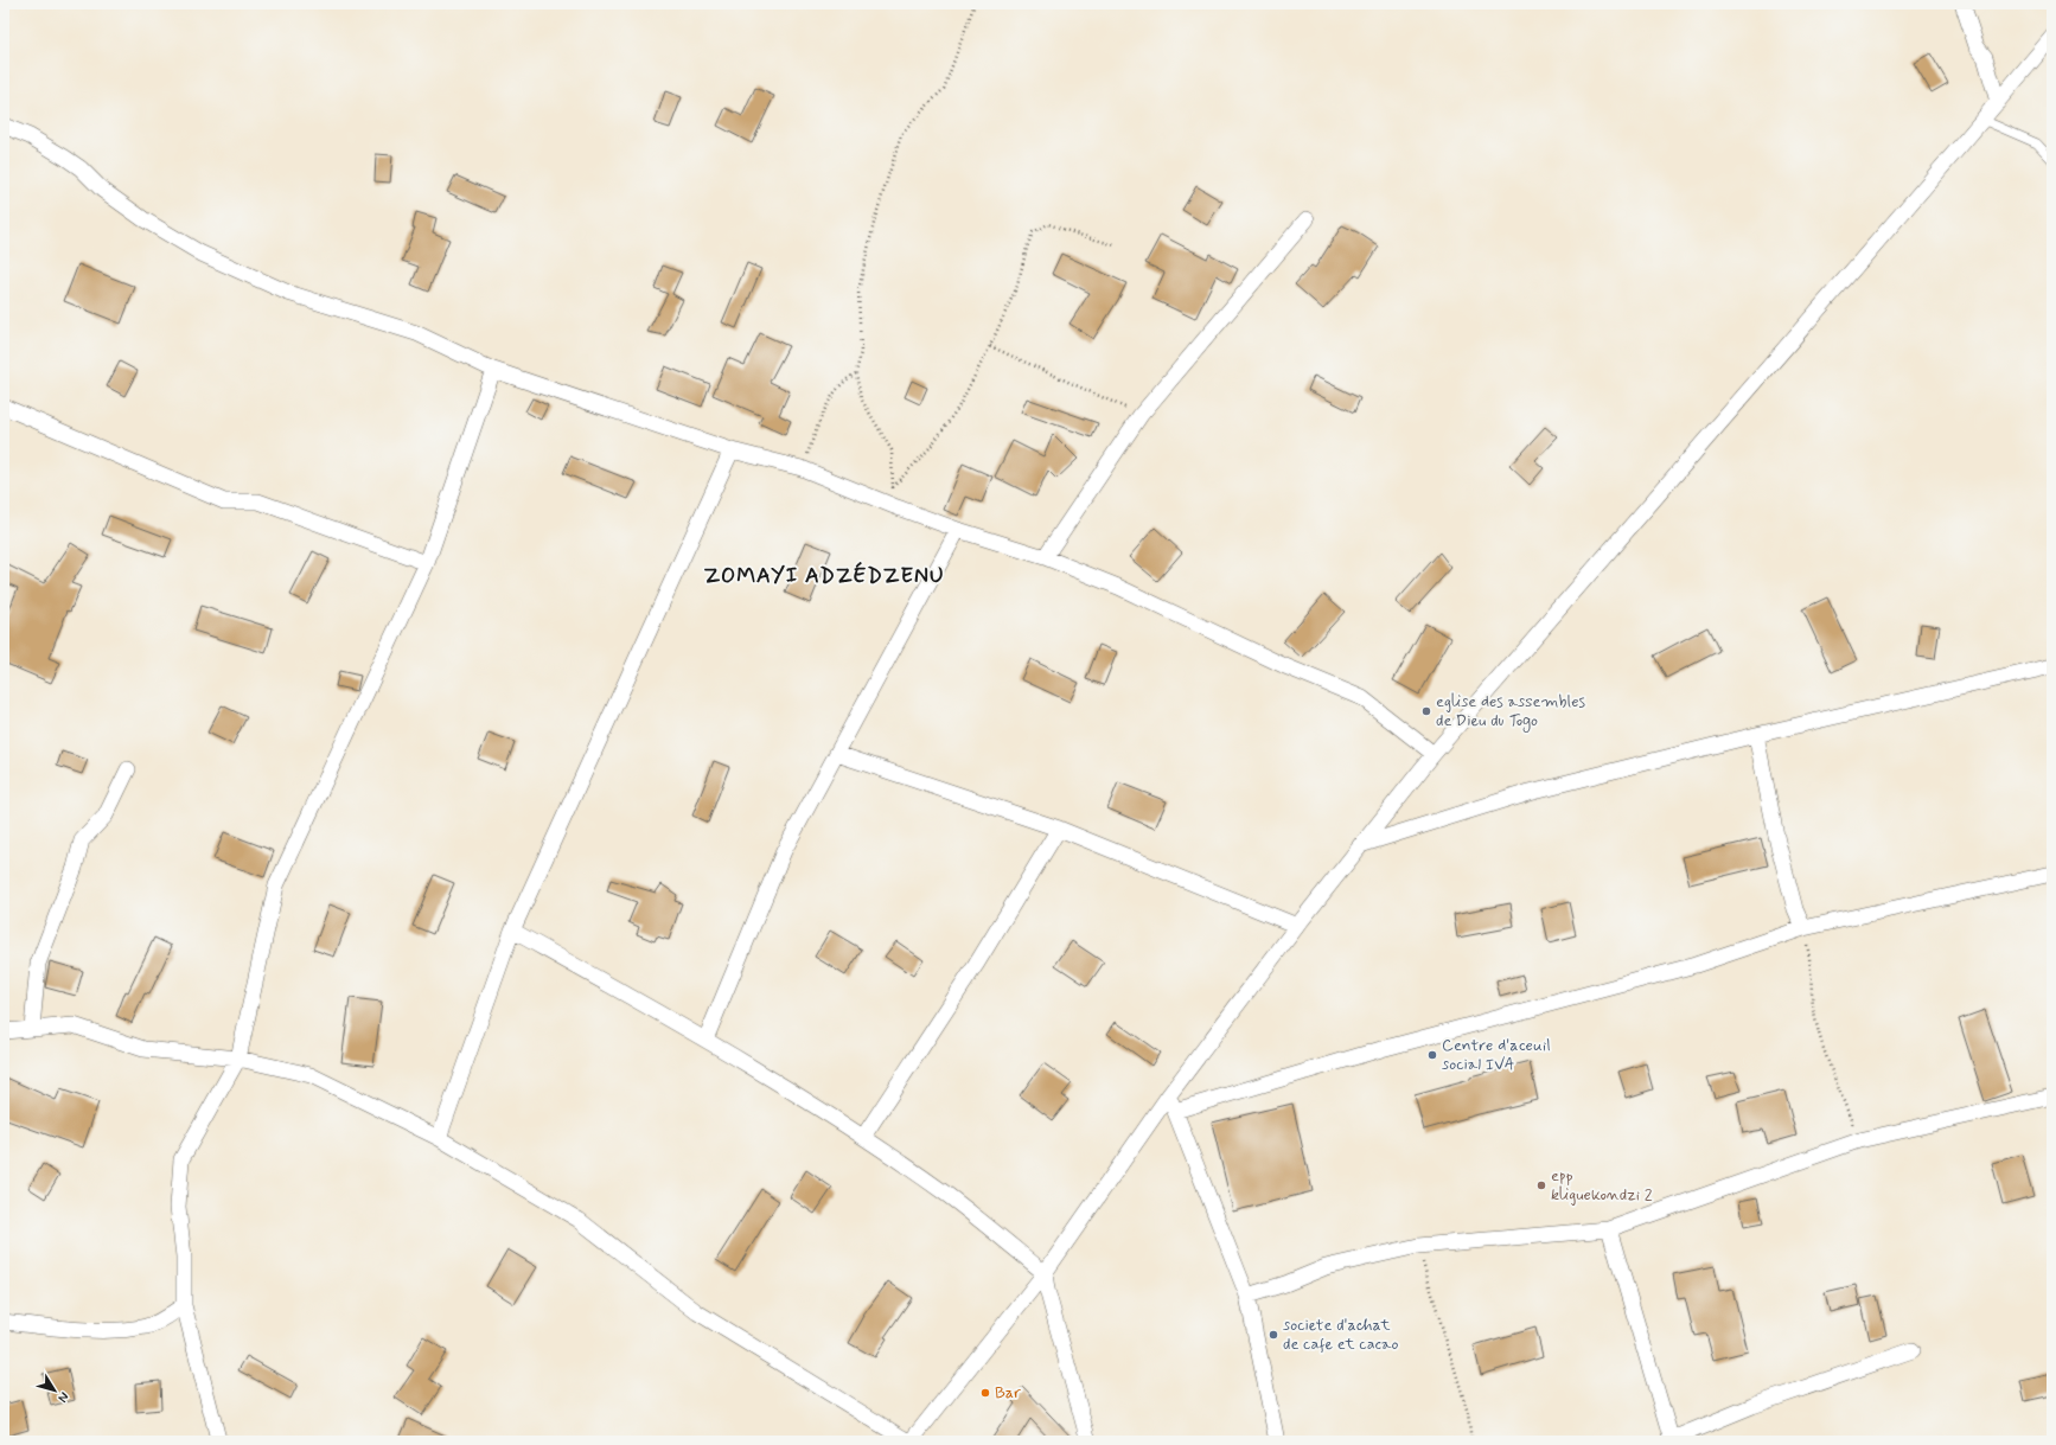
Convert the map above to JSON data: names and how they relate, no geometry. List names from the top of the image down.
{
  "districts": ["ZOMAYI ADZÉDZENU"],
  "places": [
    "eglise des assembles de Dieu du Togo",
    "Centre d'aceuil social IVA",
    "epp kliguekondzi 2",
    "societe d'achat de cafe et cacao",
    "Bar"
  ],
  "north": "bottom right"
}
